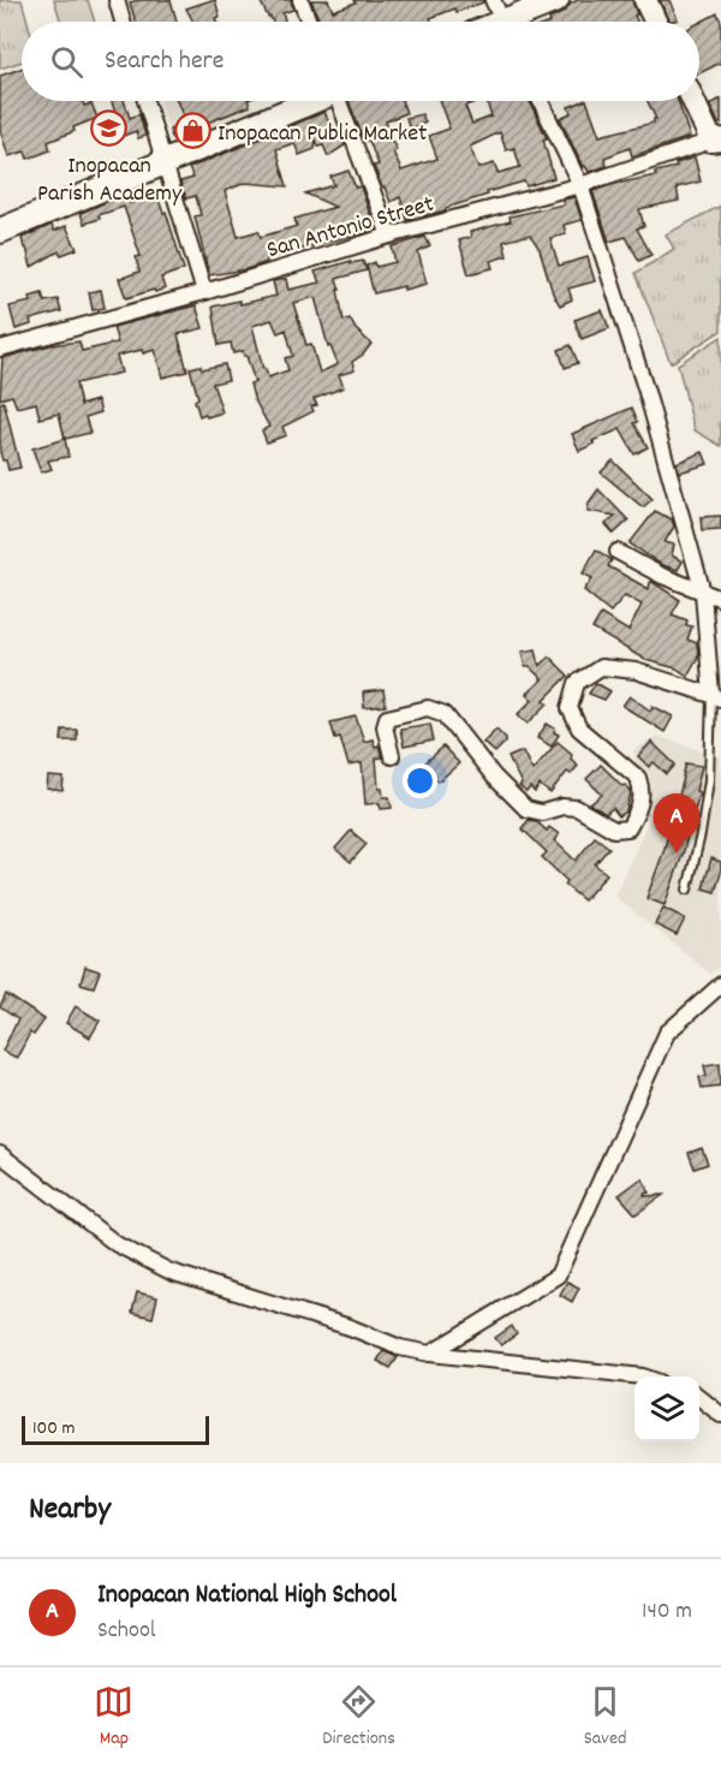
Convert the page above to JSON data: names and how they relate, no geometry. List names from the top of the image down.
{
  "streets": {
    "street": ["San Antonio Street"]
  },
  "places": {
    "school or university": ["Inopacan Parish Academy"],
    "shop": ["Inopacan Public Market"]
  },
  "scale_bar": "100 m",
  "page": {
    "search": "Search here",
    "pins": "A",
    "scale": "100 m",
    "heading": "Nearby",
    "list": [
      {
        "mark": "A",
        "name": "Inopacan National High School",
        "note": "School",
        "value": "140 m"
      }
    ],
    "nav": ["Map", "Directions", "Saved"]
  }
}
